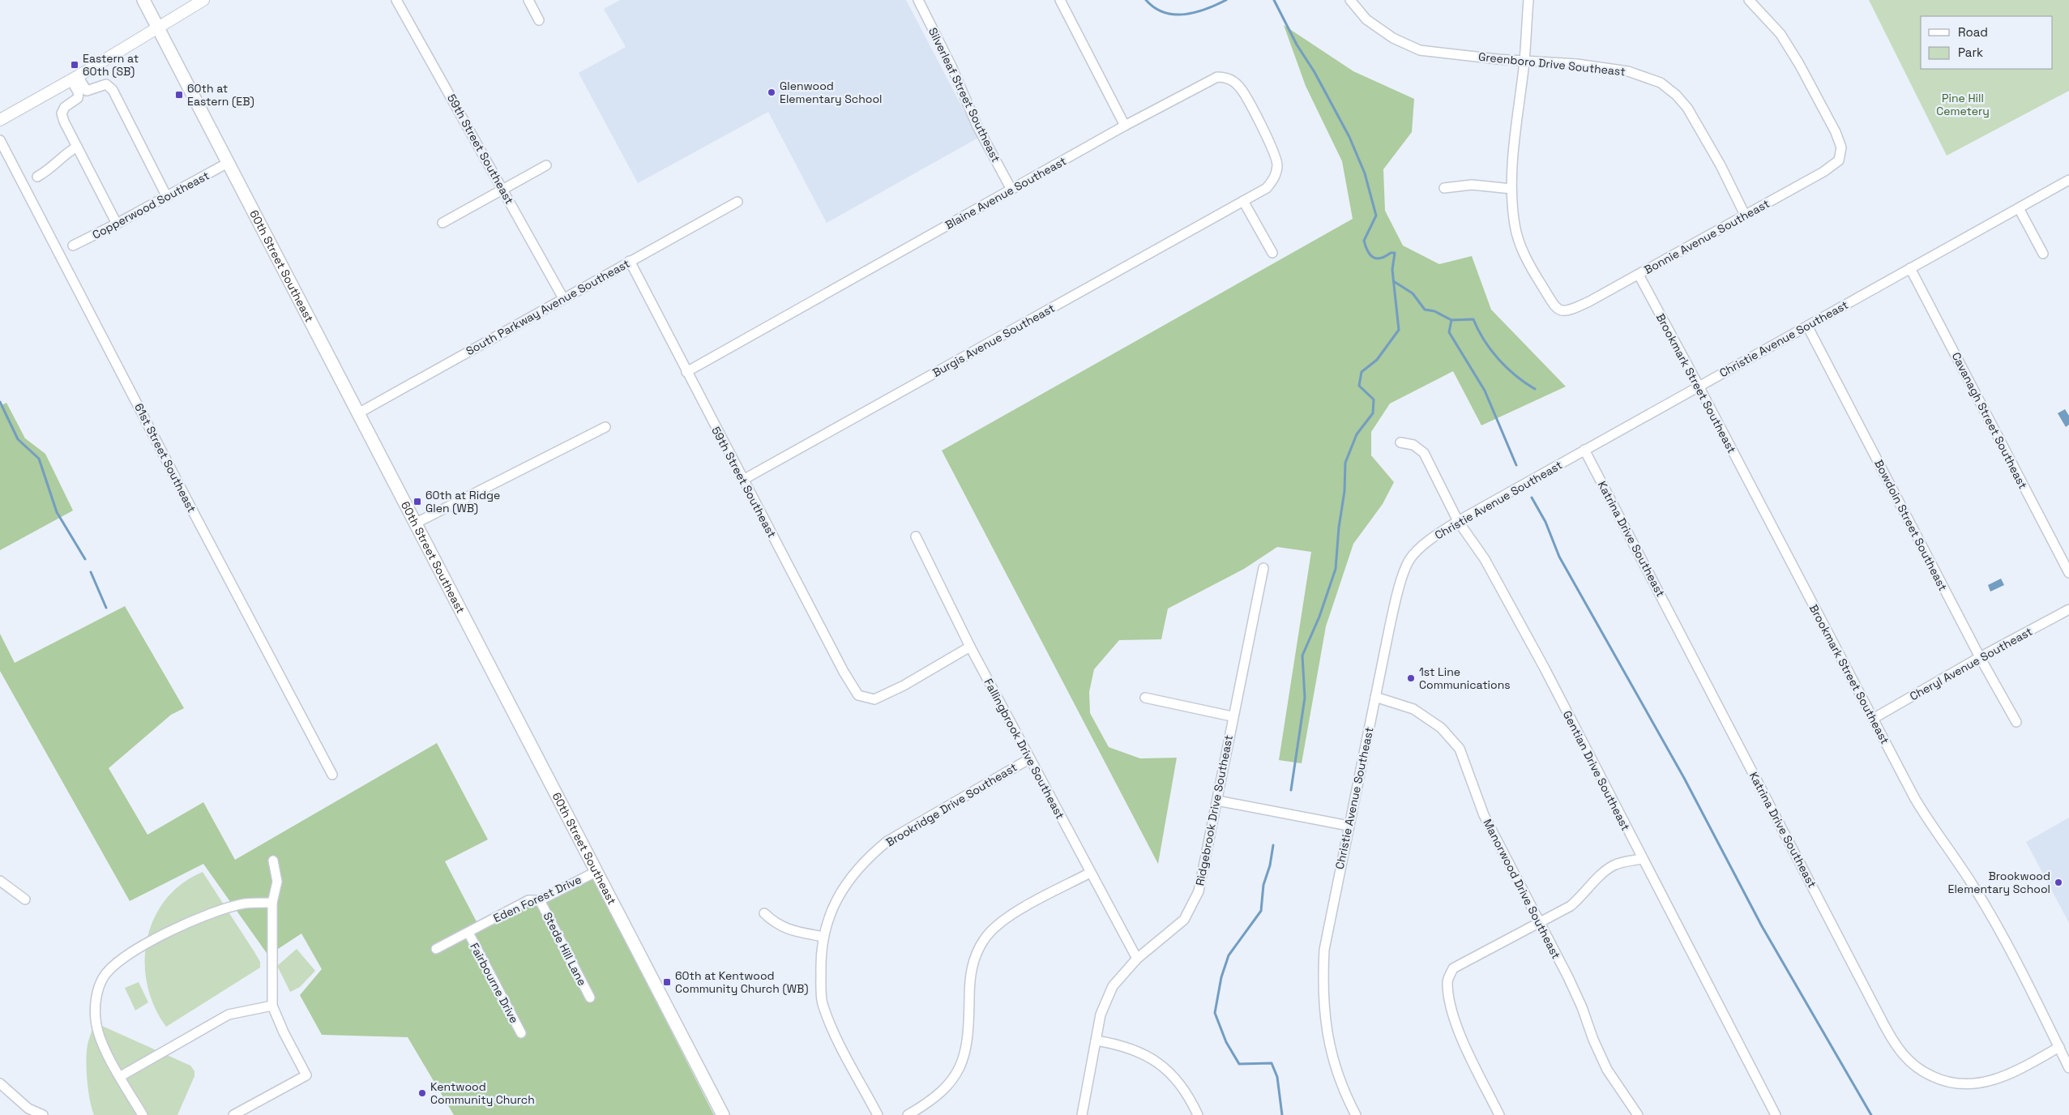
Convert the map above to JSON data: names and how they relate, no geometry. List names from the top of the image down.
{
  "streets": {
    "main road": ["60th Street Southeast"],
    "street": [
      "Greenboro Drive Southeast",
      "Silverleaf Street Southeast",
      "59th Street Southeast",
      "Blaine Avenue Southeast",
      "Copperwood Southeast",
      "Bonnie Avenue Southeast",
      "South Parkway Avenue Southeast",
      "Christie Avenue Southeast",
      "Burgis Avenue Southeast",
      "Brookmark Street Southeast",
      "Cavanagh Street Southeast",
      "61st Street Southeast",
      "Bowdoin Street Southeast",
      "Katrina Drive Southeast",
      "Cheryl Avenue Southeast",
      "Fallingbrook Drive Southeast",
      "Gentian Drive Southeast",
      "Brookridge Drive Southeast",
      "Ridgebrook Drive Southeast",
      "Manorwood Drive Southeast",
      "Eden Forest Drive",
      "Stede Hill Lane",
      "Fairbourne Drive"
    ]
  },
  "crossings": [
    ["Greenboro Drive Southeast", "Bonnie Avenue Southeast"],
    ["Silverleaf Street Southeast", "Blaine Avenue Southeast"],
    ["59th Street Southeast", "Blaine Avenue Southeast"],
    ["59th Street Southeast", "South Parkway Avenue Southeast"],
    ["59th Street Southeast", "Burgis Avenue Southeast"],
    ["59th Street Southeast", "Fallingbrook Drive Southeast"],
    ["Blaine Avenue Southeast", "Burgis Avenue Southeast"],
    ["Copperwood Southeast", "60th Street Southeast"],
    ["Bonnie Avenue Southeast", "Brookmark Street Southeast"],
    ["60th Street Southeast", "South Parkway Avenue Southeast"],
    ["60th Street Southeast", "Eden Forest Drive"],
    ["Christie Avenue Southeast", "Brookmark Street Southeast"],
    ["Christie Avenue Southeast", "Cavanagh Street Southeast"],
    ["Christie Avenue Southeast", "Bowdoin Street Southeast"],
    ["Christie Avenue Southeast", "Katrina Drive Southeast"],
    ["Christie Avenue Southeast", "Gentian Drive Southeast"],
    ["Christie Avenue Southeast", "Manorwood Drive Southeast"],
    ["Brookmark Street Southeast", "Katrina Drive Southeast"],
    ["Brookmark Street Southeast", "Cheryl Avenue Southeast"],
    ["Bowdoin Street Southeast", "Cheryl Avenue Southeast"],
    ["Fallingbrook Drive Southeast", "Brookridge Drive Southeast"],
    ["Fallingbrook Drive Southeast", "Ridgebrook Drive Southeast"],
    ["Eden Forest Drive", "Stede Hill Lane"],
    ["Eden Forest Drive", "Fairbourne Drive"]
  ],
  "parks": ["Pine Hill Cemetery"],
  "places": {
    "transit": [
      "Eastern at 60th (SB)",
      "60th at Eastern (EB)",
      "60th at Ridge Glen (WB)",
      "60th at Kentwood Community Church (WB)"
    ],
    "other": [
      "Glenwood Elementary School",
      "1st Line Communications",
      "Brookwood Elementary School",
      "Kentwood Community Church"
    ]
  },
  "legend": ["Road", "Park"]
}
